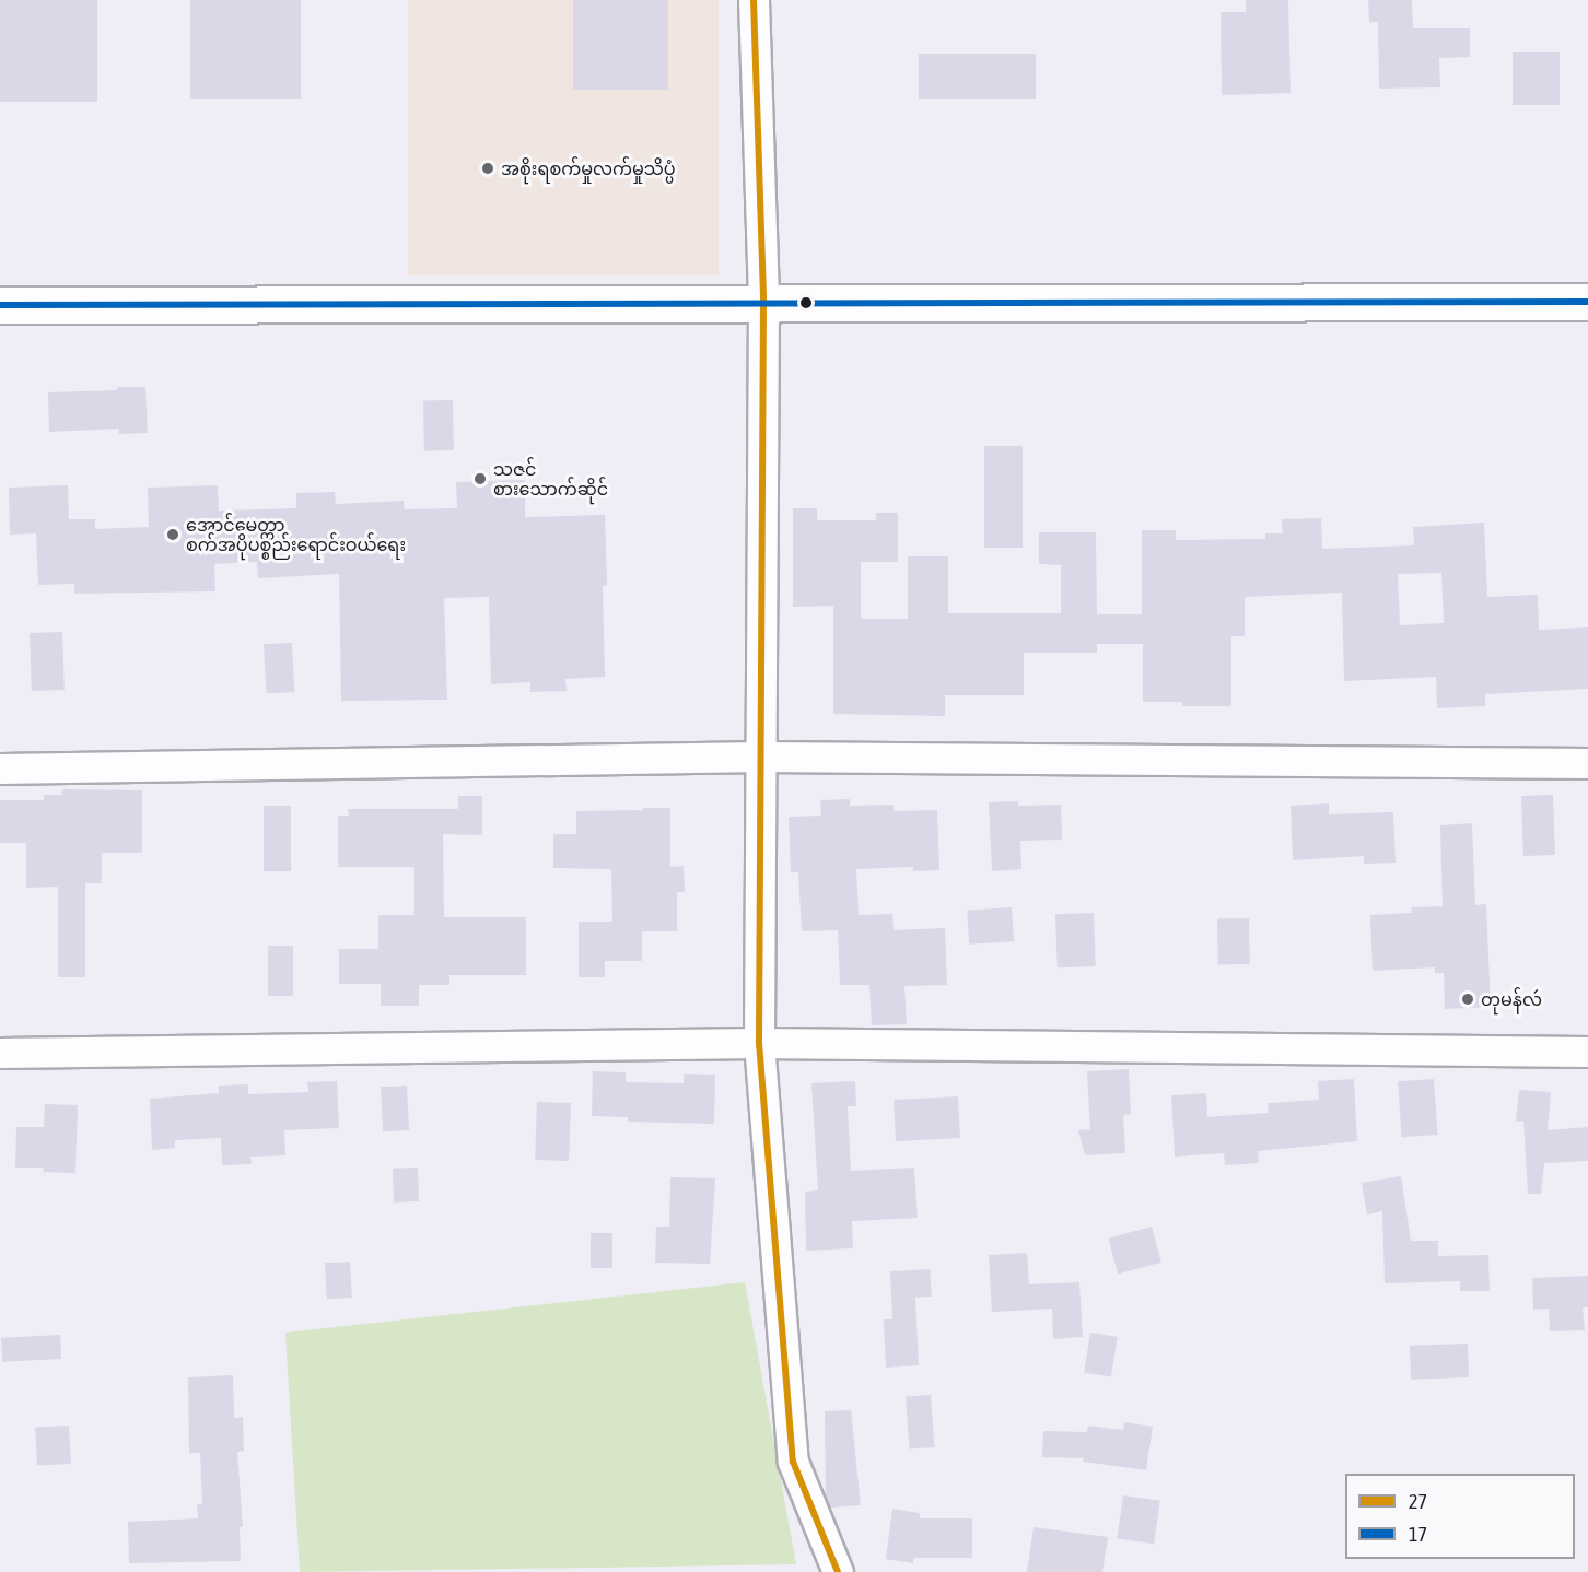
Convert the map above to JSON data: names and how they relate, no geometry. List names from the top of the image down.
{
  "places": [
    "အစိုးရစက်မှုလက်မှုသိပ္ပံ",
    "သဇင် စားသောက်ဆိုင်",
    "အောင်မေတ္တာ စက်အပိုပစ္စည်းရောင်းဝယ်ရေး",
    "တုမန်လဴ"
  ],
  "lines": ["transit line 27", "transit line 17"],
  "legend": ["27", "17"]
}
